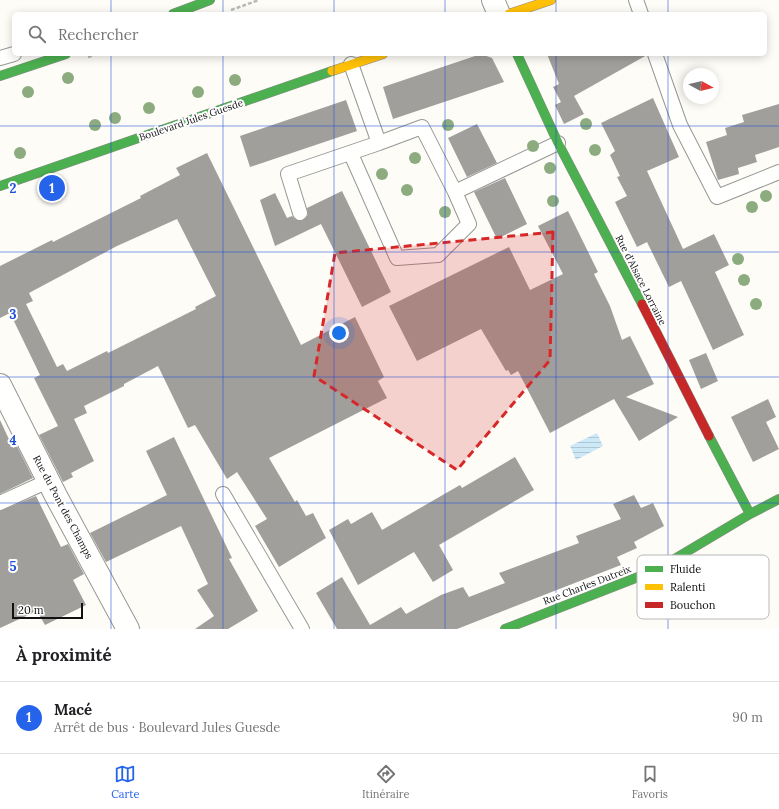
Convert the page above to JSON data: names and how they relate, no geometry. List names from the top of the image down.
{
  "streets": {
    "street": [
      "Boulevard Jules Guesde",
      "Rue d'Alsace Lorraine",
      "Rue du Pont des Champs",
      "Rue Charles Dutreix"
    ]
  },
  "crossings": [
    ["Rue d'Alsace Lorraine", "Rue Charles Dutreix"]
  ],
  "legend": ["Fluide", "Ralenti", "Bouchon"],
  "scale_bar": "20 m",
  "north": "right",
  "page": {
    "search": "Rechercher",
    "pins": "1",
    "scale": "20 m",
    "heading": "À proximité",
    "list": [
      {
        "mark": "1",
        "name": "Macé",
        "note": "Arrêt de bus · Boulevard Jules Guesde",
        "value": "90 m"
      }
    ],
    "nav": ["Carte", "Itinéraire", "Favoris"]
  },
  "grid": {
    "rows": [
      "2",
      "3",
      "4",
      "5"
    ]
  }
}
